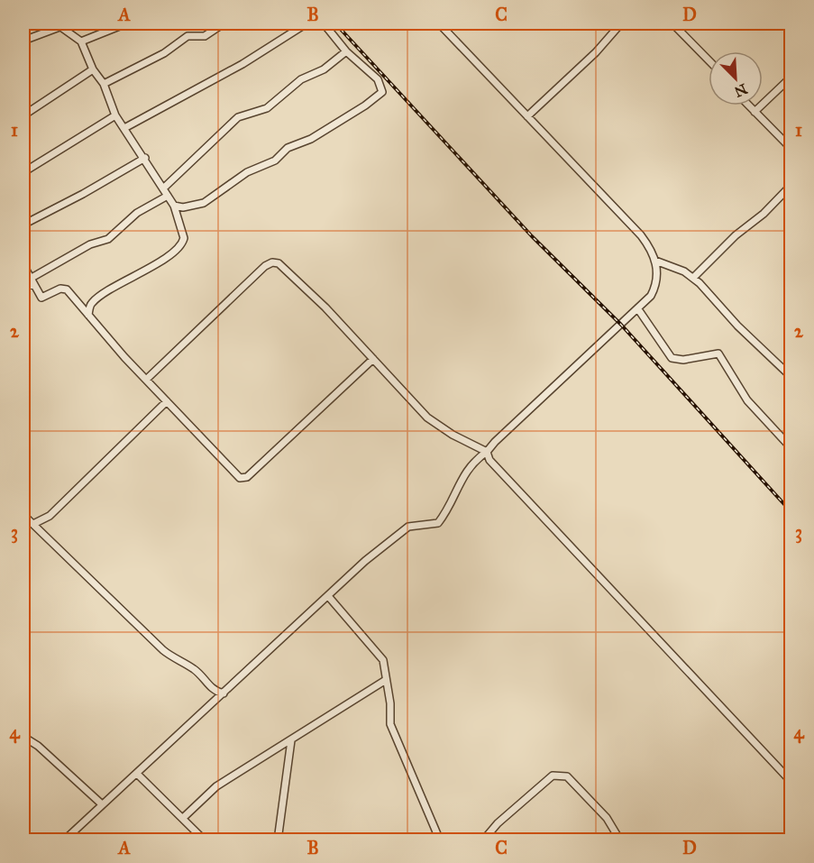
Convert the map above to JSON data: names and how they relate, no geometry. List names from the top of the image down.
{
  "north": "bottom right",
  "grid": {
    "columns": [
      "A",
      "B",
      "C",
      "D"
    ],
    "rows": [
      "1",
      "2",
      "3",
      "4"
    ]
  }
}
